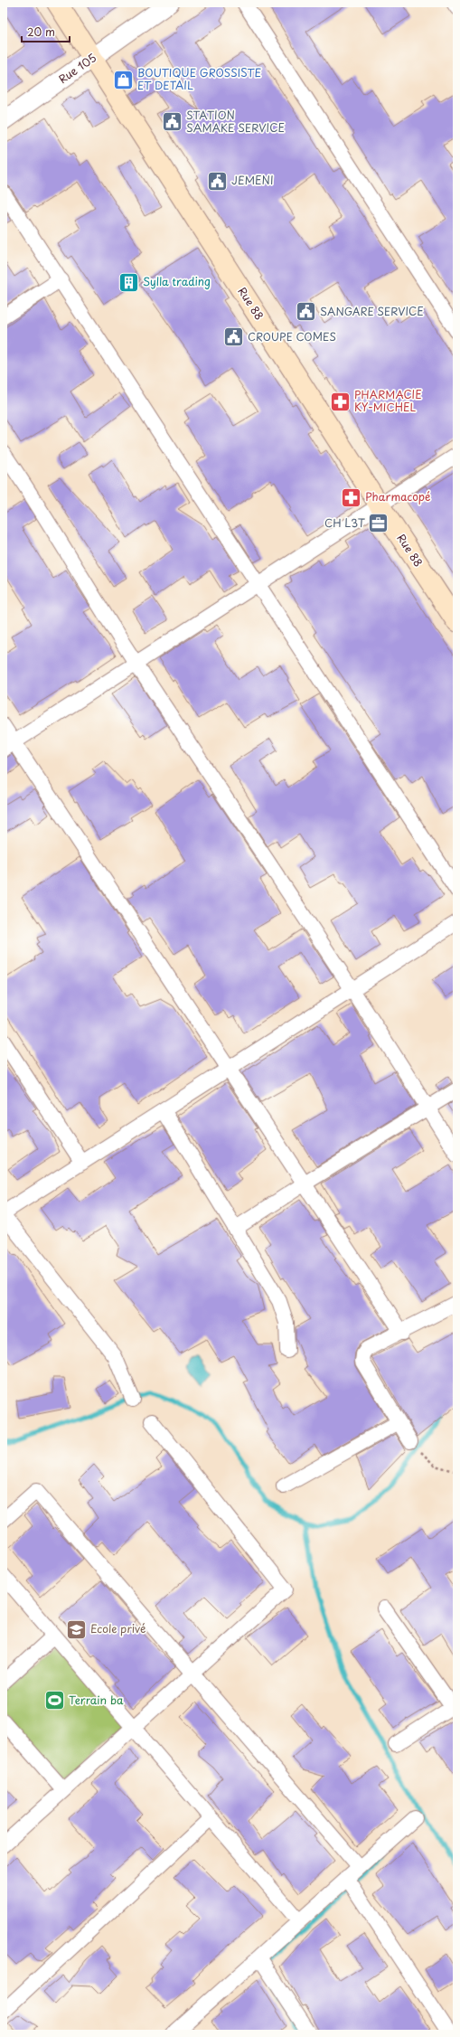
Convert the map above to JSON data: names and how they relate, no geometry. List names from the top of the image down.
{
  "streets": {
    "main road": ["Rue 88"],
    "street": ["Rue 105"]
  },
  "crossings": [
    ["Rue 105", "Rue 88"]
  ],
  "places": {
    "shop": ["BOUTIQUE GROSSISTE ET DETAIL"],
    "public building": [
      "STATION SAMAKE SERVICE",
      "JEMENI",
      "SANGARE SERVICE",
      "CROUPE COMES"
    ],
    "building": ["Sylla trading"],
    "pharmacy": ["PHARMACIE KY-MICHEL", "Pharmacopé"],
    "office": ["CH L3T"],
    "school or university": ["Ecole privé"],
    "sports": ["Terrain ba"]
  },
  "scale_bar": "20 m"
}
